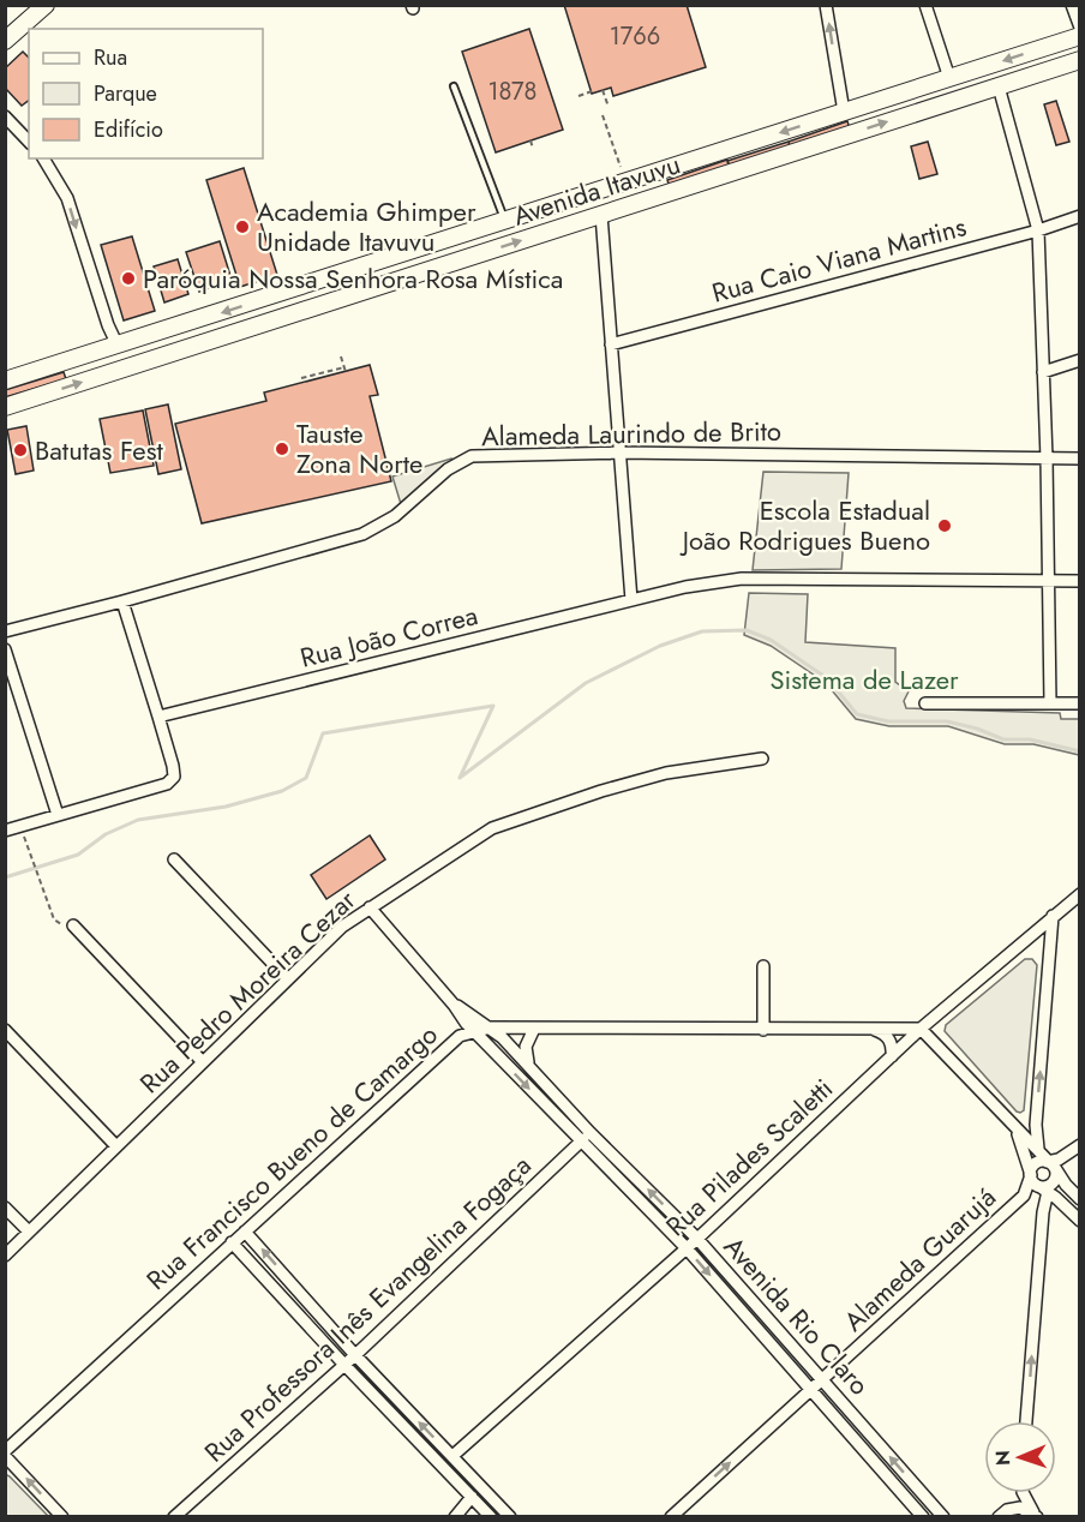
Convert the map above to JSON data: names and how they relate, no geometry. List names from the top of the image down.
{
  "streets": {
    "main road": ["Avenida Itavuvu"],
    "street": [
      "Rua Caio Viana Martins",
      "Alameda Laurindo de Brito",
      "Rua João Correa",
      "Rua Pedro Moreira Cezar",
      "Rua Francisco Bueno de Camargo",
      "Rua Pilades Scaletti",
      "Alameda Guarujá",
      "Rua Professora Inês Evangelina Fogaça",
      "Avenida Rio Claro"
    ]
  },
  "crossings": [
    ["Rua Pedro Moreira Cezar", "Avenida Rio Claro"],
    ["Rua Francisco Bueno de Camargo", "Rua Pilades Scaletti"],
    ["Rua Francisco Bueno de Camargo", "Avenida Rio Claro"],
    ["Rua Pilades Scaletti", "Avenida Rio Claro"],
    ["Alameda Guarujá", "Avenida Rio Claro"],
    ["Rua Professora Inês Evangelina Fogaça", "Avenida Rio Claro"]
  ],
  "one_way": ["Alameda Guarujá"],
  "parks": ["Sistema de Lazer"],
  "places": [
    "Academia Ghimper Unidade Itavuvu",
    "Paróquia Nossa Senhora Rosa Mística",
    "Tauste Zona Norte",
    "Batutas Fest",
    "Escola Estadual João Rodrigues Bueno"
  ],
  "house_numbers": ["1766", "1878"],
  "legend": ["Rua", "Parque", "Edifício"],
  "north": "left"
}
